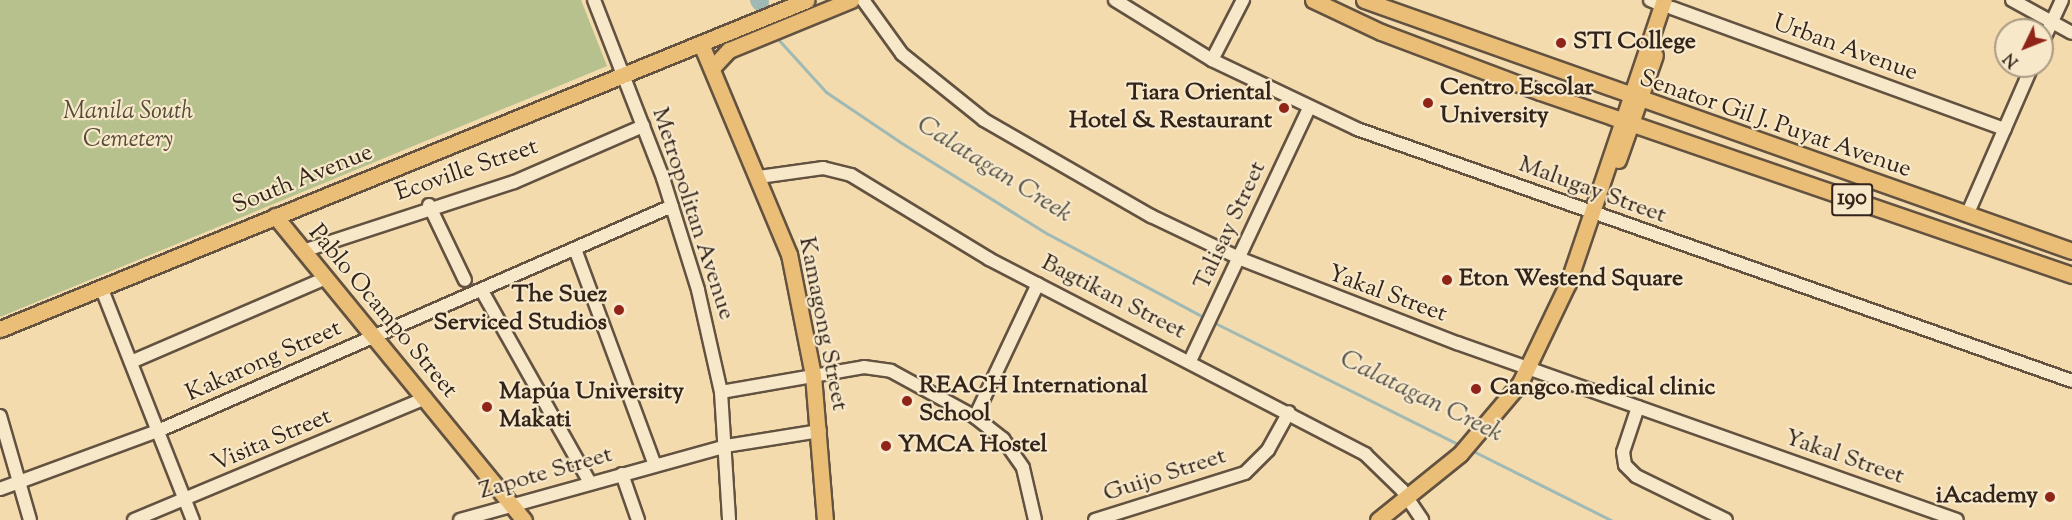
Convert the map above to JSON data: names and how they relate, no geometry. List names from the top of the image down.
{
  "streets": {
    "main road": [
      "Senator Gil J. Puyat Avenue",
      "South Avenue",
      "190",
      "Pablo Ocampo Street",
      "Kamagong Street"
    ],
    "street": [
      "Urban Avenue",
      "Ecoville Street",
      "Malugay Street",
      "Metropolitan Avenue",
      "Talisay Street",
      "Yakal Street",
      "Bagtikan Street",
      "Kakarong Street",
      "Visita Street",
      "Zapote Street",
      "Guijo Street"
    ]
  },
  "crossings": [
    ["Ecoville Street", "Metropolitan Avenue"],
    ["Ecoville Street", "Pablo Ocampo Street"],
    ["South Avenue", "Metropolitan Avenue"],
    ["South Avenue", "Pablo Ocampo Street"],
    ["South Avenue", "Kamagong Street"],
    ["Malugay Street", "Talisay Street"],
    ["Metropolitan Avenue", "Kakarong Street"],
    ["Metropolitan Avenue", "Zapote Street"],
    ["Talisay Street", "Yakal Street"],
    ["Talisay Street", "Bagtikan Street"],
    ["Bagtikan Street", "Kamagong Street"],
    ["Bagtikan Street", "Guijo Street"],
    ["Pablo Ocampo Street", "Kakarong Street"],
    ["Pablo Ocampo Street", "Visita Street"],
    ["Pablo Ocampo Street", "Zapote Street"],
    ["Kamagong Street", "Zapote Street"]
  ],
  "water": ["Calatagan Creek"],
  "parks": ["Manila South Cemetery"],
  "places": [
    "STI College",
    "Centro Escolar University",
    "Tiara Oriental Hotel & Restaurant",
    "Eton Westend Square",
    "The Suez Serviced Studios",
    "Cangco medical clinic",
    "REACH International School",
    "Mapúa University Makati",
    "YMCA Hostel",
    "iAcademy"
  ],
  "north": "bottom left"
}
